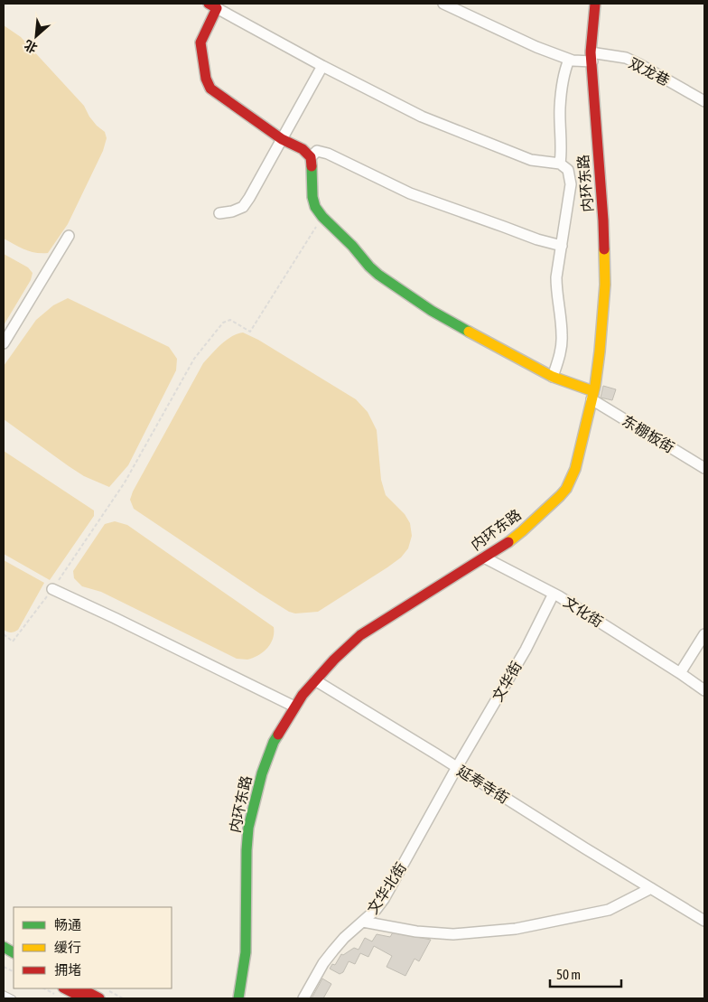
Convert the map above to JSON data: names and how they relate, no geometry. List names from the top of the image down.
{
  "streets": {
    "street": [
      "双龙巷",
      "内环东路",
      "东棚板街",
      "文化街",
      "文华街",
      "延寿寺街",
      "文华北街"
    ]
  },
  "crossings": [
    ["双龙巷", "内环东路"],
    ["内环东路", "东棚板街"],
    ["内环东路", "文化街"],
    ["内环东路", "延寿寺街"],
    ["文化街", "文华街"],
    ["文华街", "延寿寺街"],
    ["文华街", "文华北街"],
    ["延寿寺街", "文华北街"]
  ],
  "legend": ["畅通", "缓行", "拥堵"],
  "scale_bar": "50 m",
  "north": "bottom left"
}
